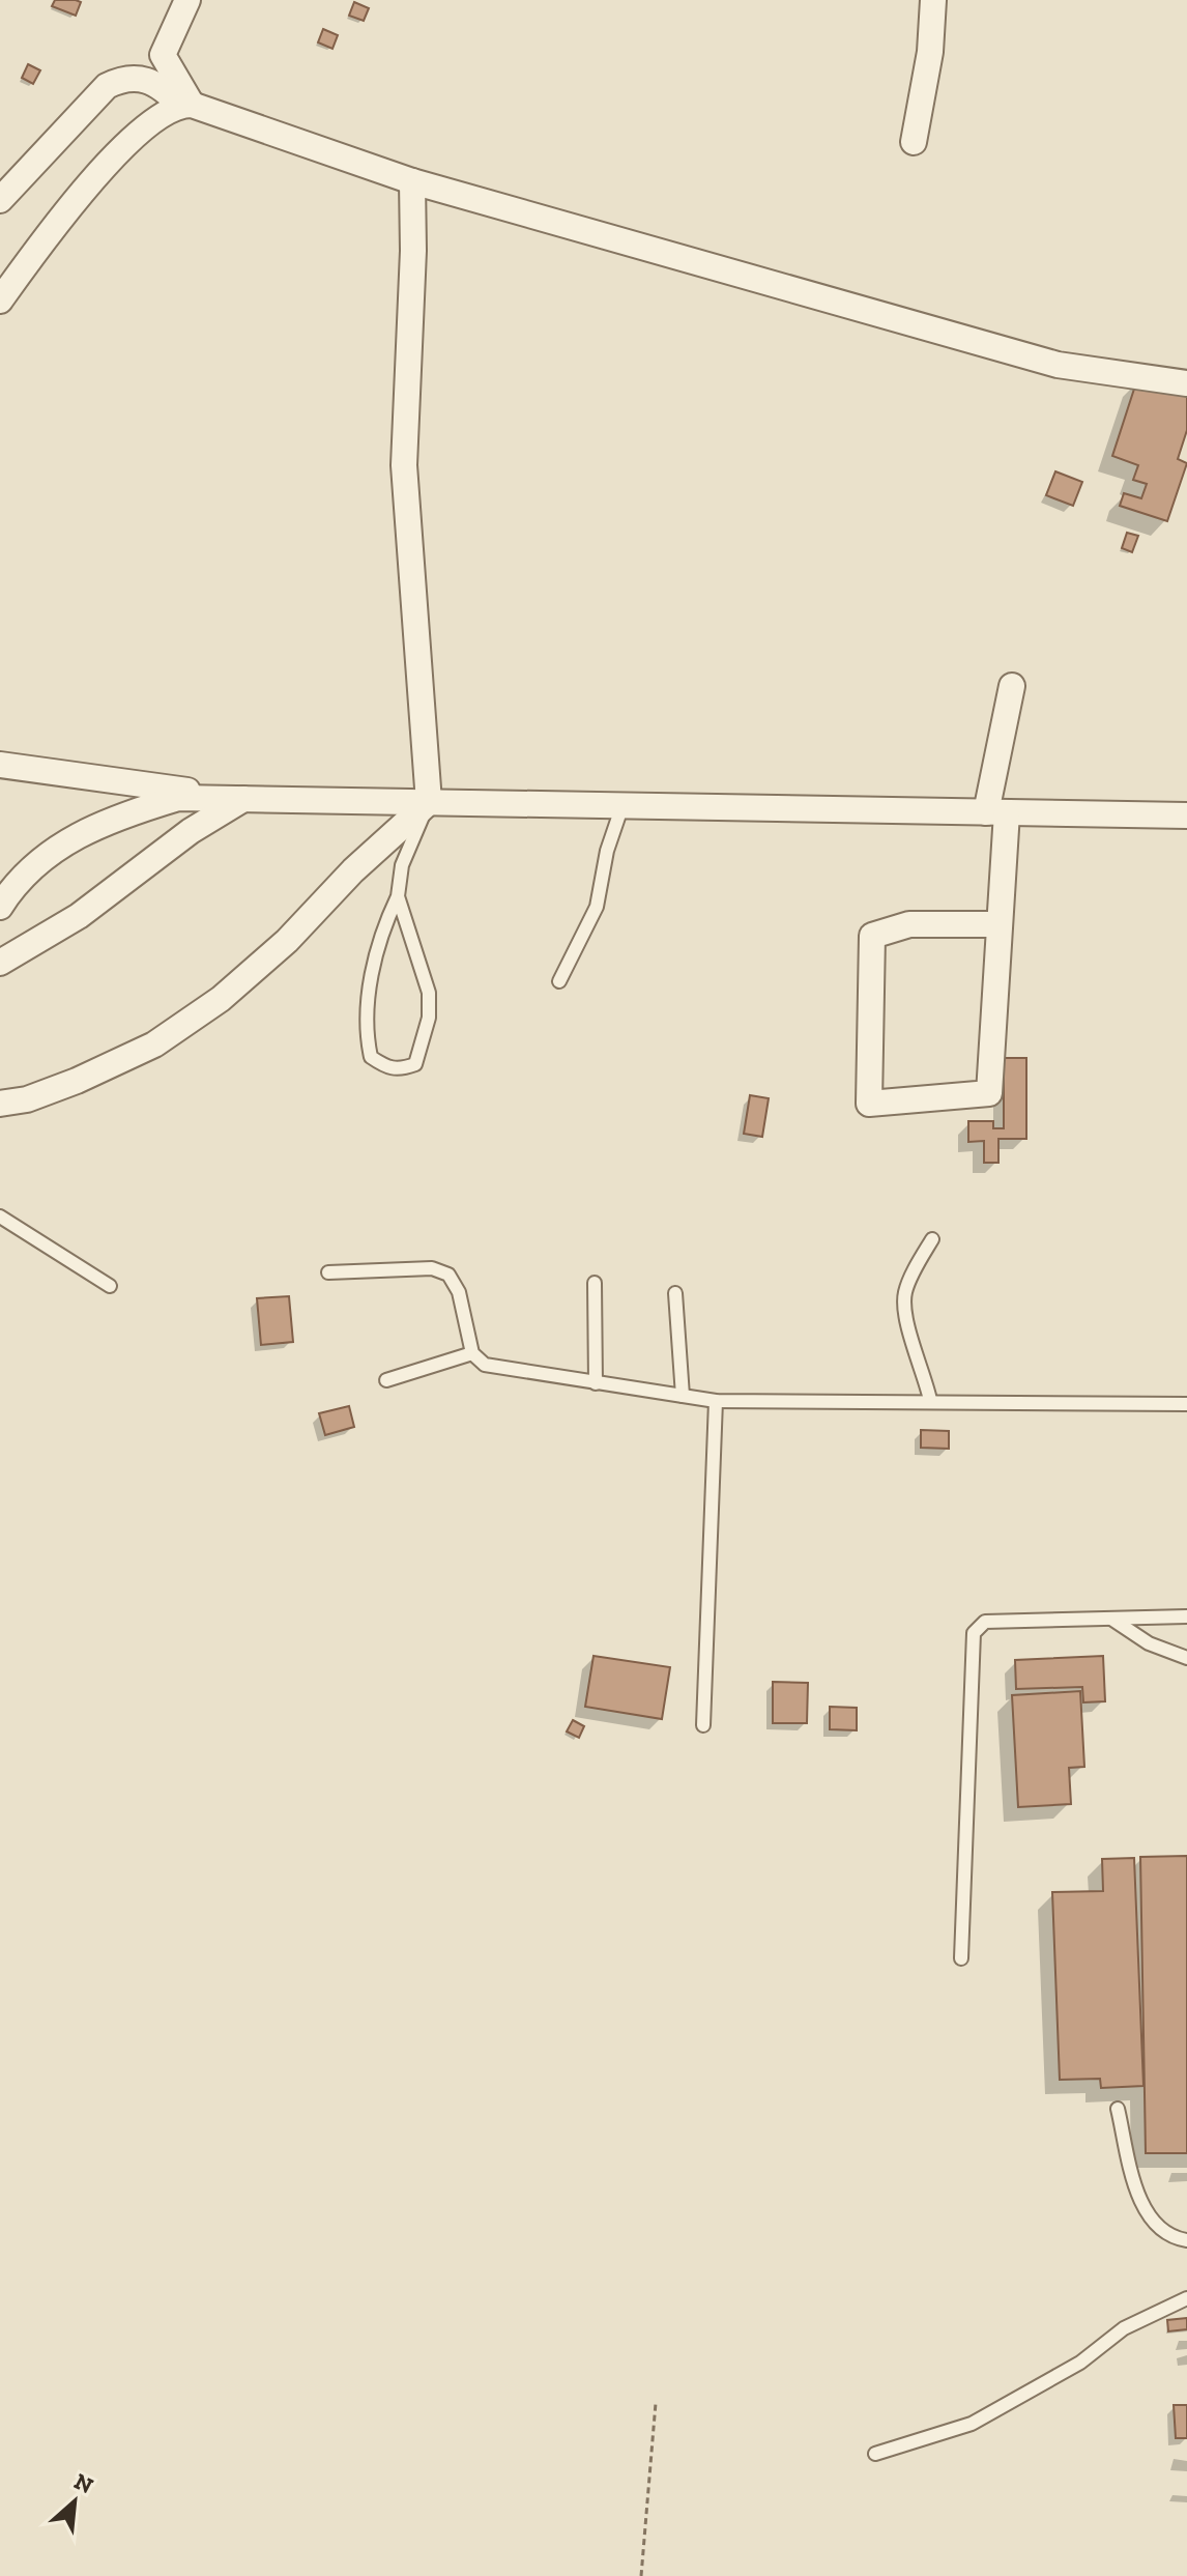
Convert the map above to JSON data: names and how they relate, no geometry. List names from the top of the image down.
{
  "north": "top right"
}
